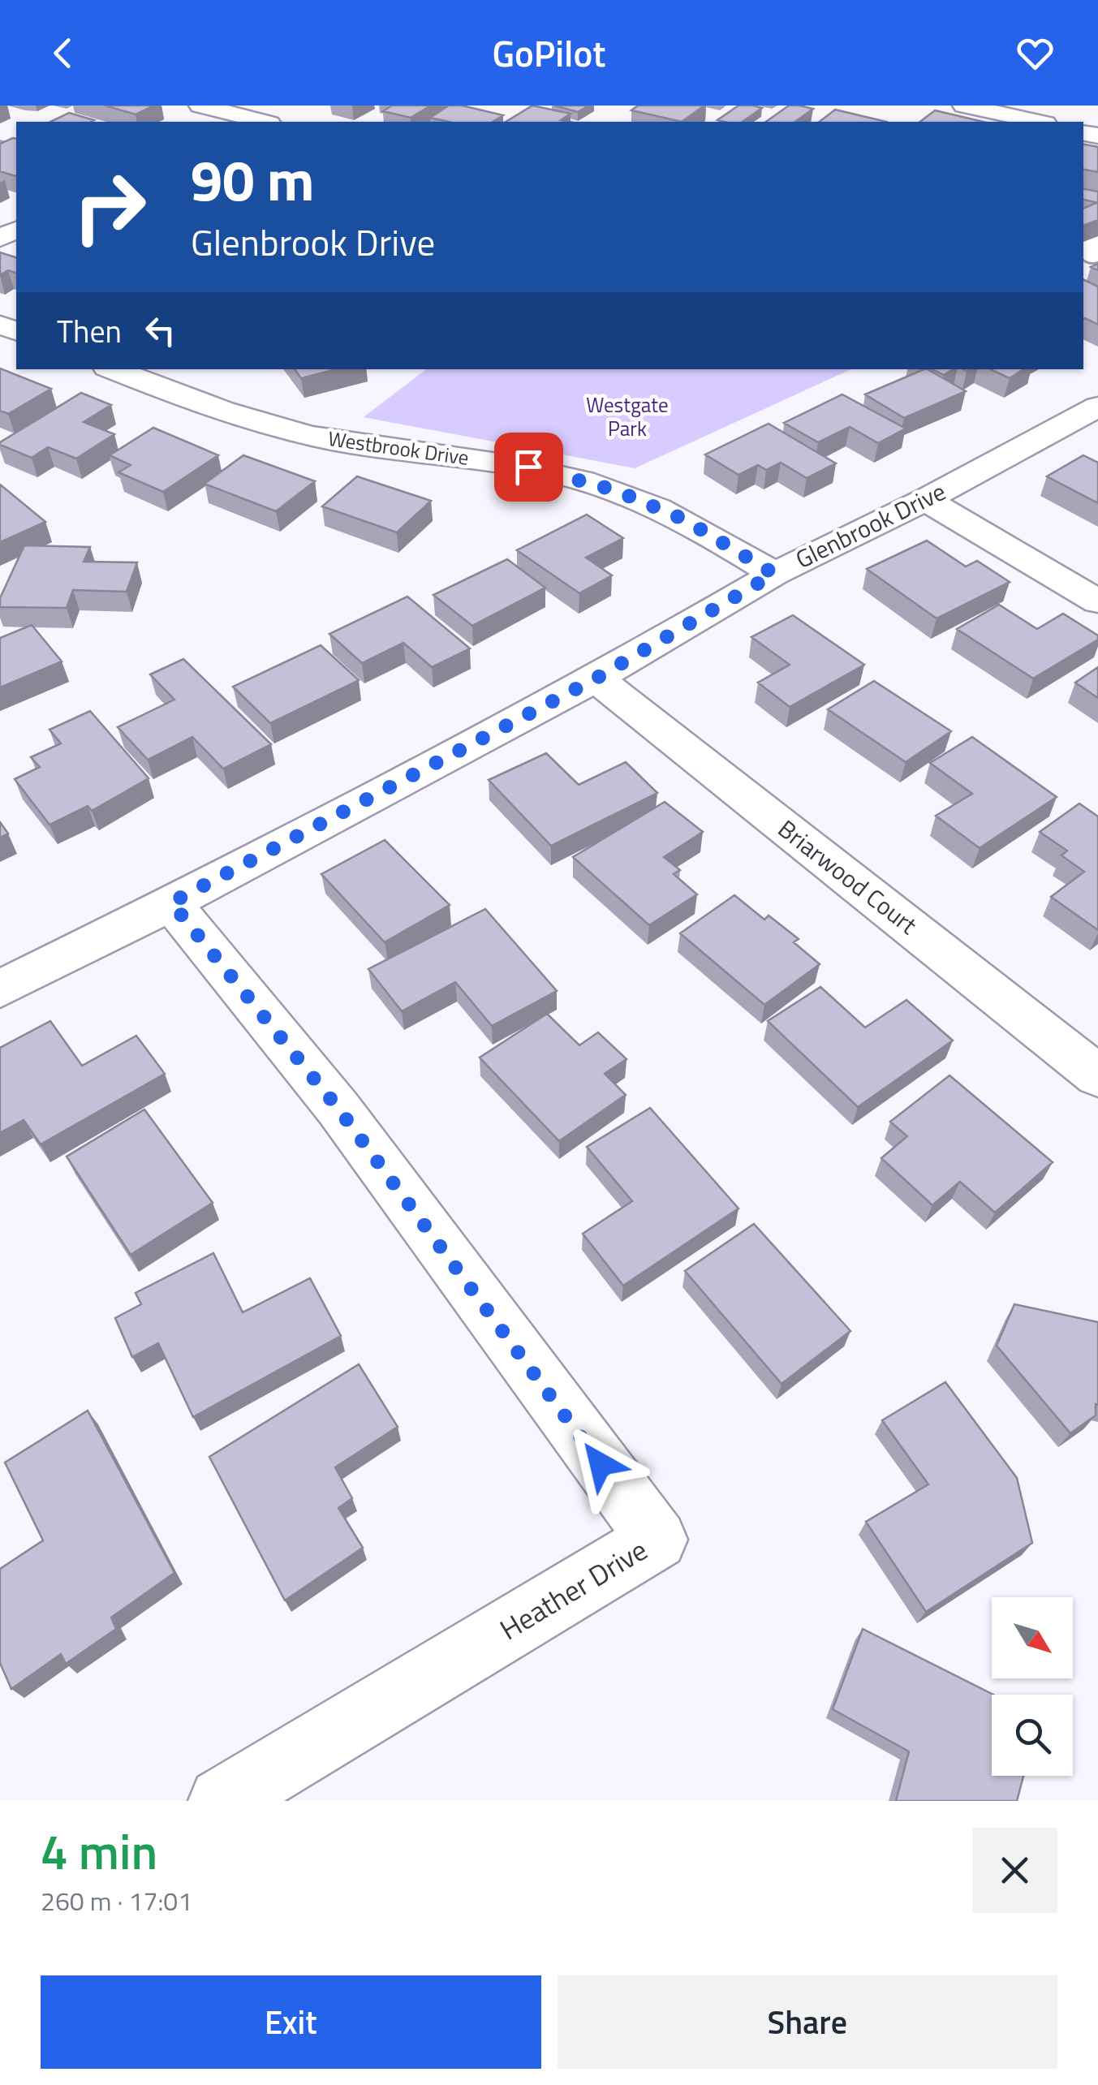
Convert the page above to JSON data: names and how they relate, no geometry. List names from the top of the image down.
{
  "streets": {
    "street": [
      "Westbrook Drive",
      "Glenbrook Drive",
      "Briarwood Court",
      "Heather Drive"
    ]
  },
  "crossings": [
    ["Westbrook Drive", "Glenbrook Drive"],
    ["Glenbrook Drive", "Briarwood Court"],
    ["Glenbrook Drive", "Heather Drive"]
  ],
  "parks": ["Westgate Park"],
  "north": "bottom right",
  "page": {
    "header": "GoPilot",
    "turn": ["90 m", "Glenbrook Drive"],
    "then": "Then",
    "heading": ["4 min", "260 m · 17:01"],
    "buttons": ["Exit", "Share"]
  }
}
